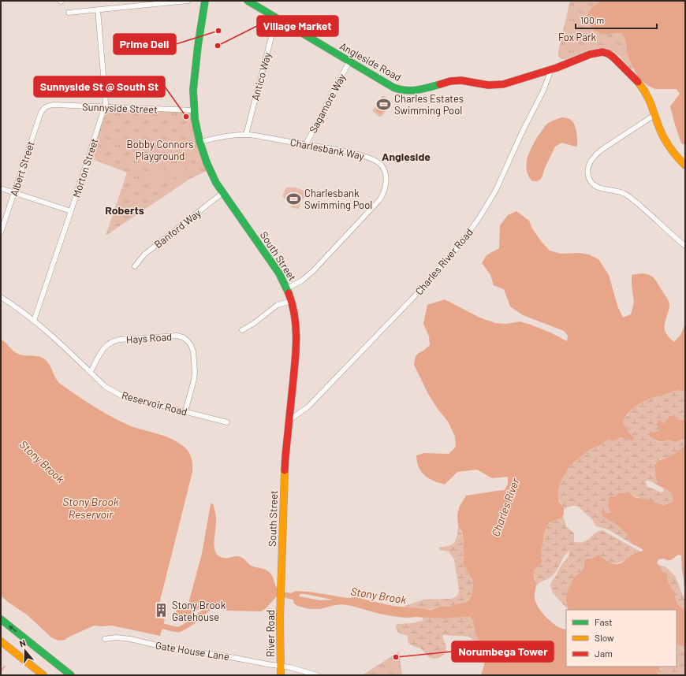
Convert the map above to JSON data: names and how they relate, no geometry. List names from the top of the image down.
{
  "streets": {
    "main road": ["Angleside Road", "South Street", "River Road"],
    "street": [
      "Antico Way",
      "Sagamore Way",
      "Sunnyside Street",
      "Charlesbank Way",
      "Morton Street",
      "Albert Street",
      "Banford Way",
      "Charles River Road",
      "Hays Road",
      "Reservoir Road",
      "Gate House Lane"
    ]
  },
  "crossings": [
    ["Angleside Road", "Antico Way"],
    ["Angleside Road", "Sagamore Way"],
    ["Angleside Road", "Charles River Road"],
    ["Antico Way", "Charlesbank Way"],
    ["Sagamore Way", "Charlesbank Way"],
    ["Sunnyside Street", "Morton Street"],
    ["Sunnyside Street", "Albert Street"],
    ["Sunnyside Street", "South Street"],
    ["Charlesbank Way", "South Street"],
    ["Morton Street", "Reservoir Road"],
    ["Banford Way", "South Street"],
    ["South Street", "Charles River Road"],
    ["South Street", "River Road"],
    ["Hays Road", "Reservoir Road"],
    ["River Road", "Gate House Lane"]
  ],
  "districts": ["Angleside", "Roberts"],
  "water": ["Stony Brook", "Stony Brook Reservoir", "Charles River"],
  "parks": ["Fox Park", "Bobby Connors Playground"],
  "places": {
    "other": [
      "Prime Deli",
      "Village Market",
      "Sunnyside St @ South St",
      "Norumbega Tower"
    ],
    "sports": ["Charles Estates Swimming Pool", "Charlesbank Swimming Pool"],
    "building": ["Stony Brook Gatehouse"]
  },
  "legend": ["Fast", "Slow", "Jam"],
  "scale_bar": "100 m",
  "north": "top"
}
